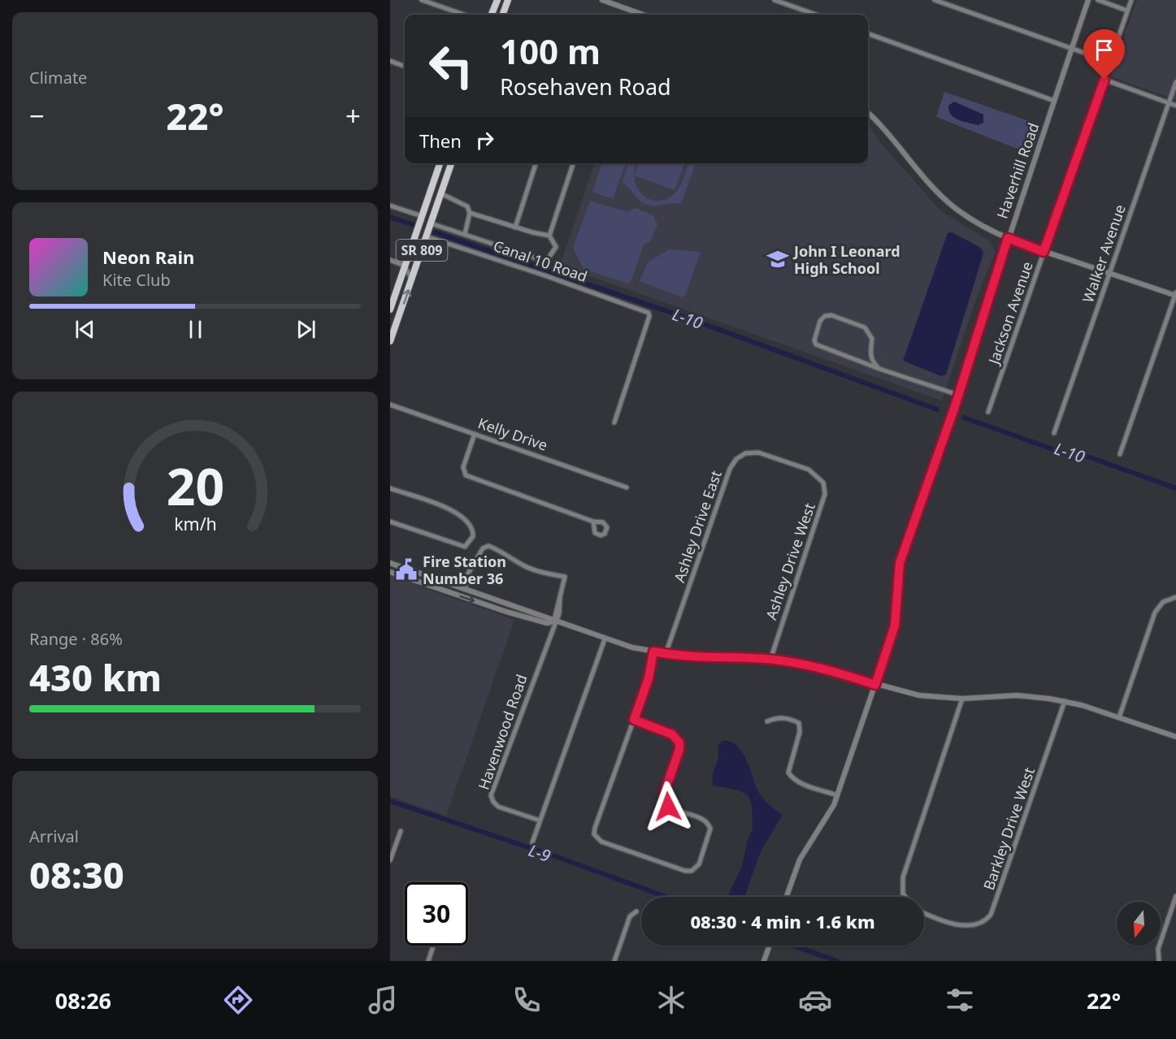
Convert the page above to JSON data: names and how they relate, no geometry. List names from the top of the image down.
{
  "streets": {
    "main road": ["SR 809"],
    "street": [
      "Haverhill Road",
      "Walker Avenue",
      "Canal 10 Road",
      "Jackson Avenue",
      "Kelly Drive",
      "Ashley Drive East",
      "Ashley Drive West",
      "Havenwood Road",
      "Barkley Drive West"
    ]
  },
  "crossings": [
    ["SR 809", "Canal 10 Road"],
    ["Ashley Drive East", "Ashley Drive West"]
  ],
  "water": ["L-10", "L-9"],
  "places": {
    "school or university": ["John I Leonard High School"],
    "public building": ["Fire Station Number 36"]
  },
  "north": "bottom",
  "page": {
    "tile": [
      "Climate",
      ["Range · 86%", "430 km"],
      ["Arrival", "08:30"]
    ],
    "turn": ["100 m", "Rosehaven Road"],
    "heat": ["−", "22°", "+"],
    "then": "Then",
    "song": ["Neon Rain", "Kite Club"],
    "limit": "30",
    "trip": "08:30 · 4 min · 1.6 km",
    "tabs": ["08:26", "22°"],
    "gauge": ["20", "km/h"]
  }
}
